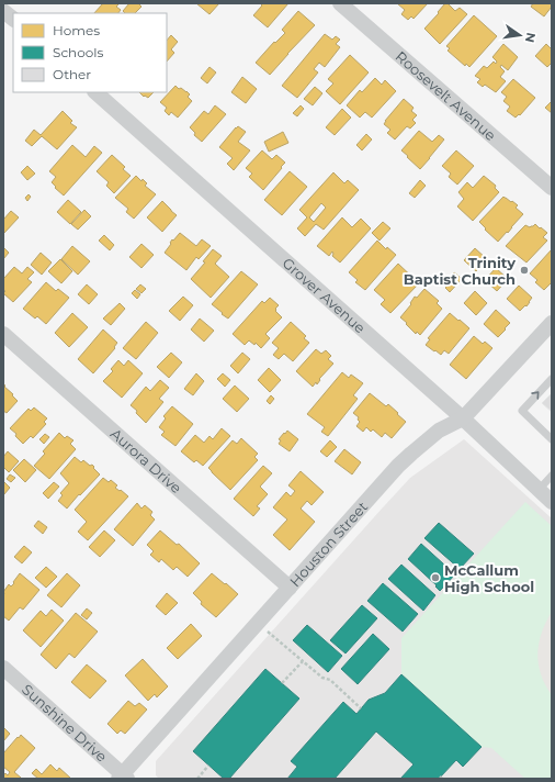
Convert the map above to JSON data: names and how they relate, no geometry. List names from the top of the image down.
{
  "streets": {
    "street": [
      "Roosevelt Avenue",
      "Grover Avenue",
      "Aurora Drive",
      "Houston Street",
      "Sunshine Drive"
    ]
  },
  "crossings": [
    ["Grover Avenue", "Houston Street"],
    ["Aurora Drive", "Houston Street"],
    ["Houston Street", "Sunshine Drive"]
  ],
  "places": ["Trinity Baptist Church", "McCallum High School"],
  "legend": ["Homes", "Schools", "Other"],
  "north": "right"
}
